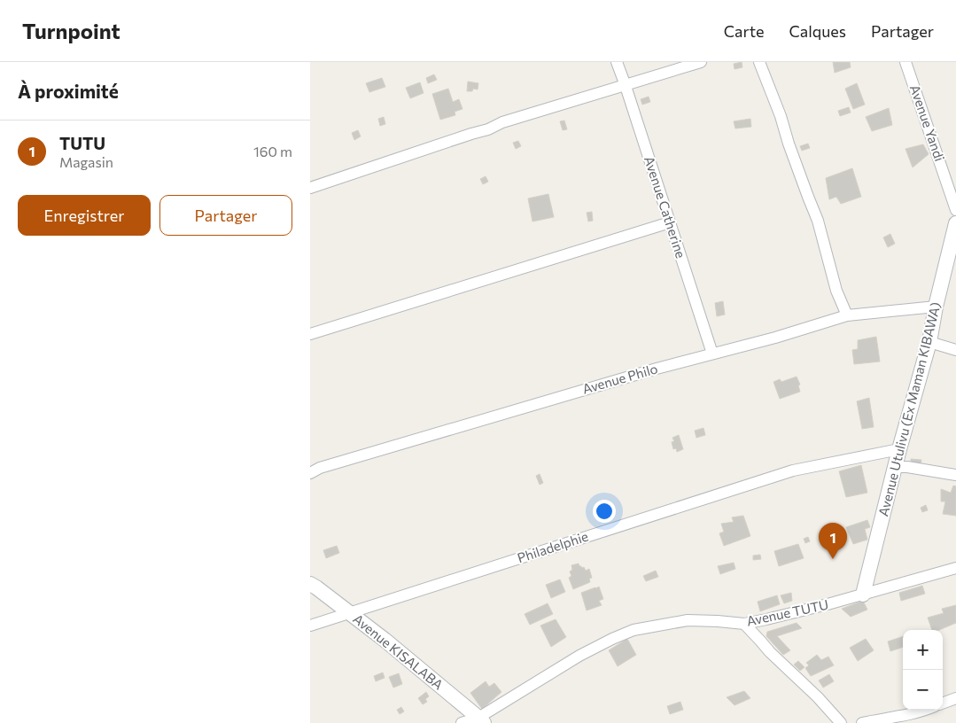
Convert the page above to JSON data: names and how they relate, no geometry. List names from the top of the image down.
{
  "streets": {
    "street": [
      "Avenue Yandi",
      "Avenue Catherine",
      "Avenue Philo",
      "Avenue Utulivu (Ex Maman KIBAWA)",
      "Philadelphie",
      "Avenue TUTU",
      "Avenue KISALABA"
    ]
  },
  "crossings": [
    ["Avenue Catherine", "Avenue Philo"],
    ["Avenue Philo", "Avenue Utulivu (Ex Maman KIBAWA)"],
    ["Avenue Utulivu (Ex Maman KIBAWA)", "Philadelphie"],
    ["Avenue Utulivu (Ex Maman KIBAWA)", "Avenue TUTU"],
    ["Philadelphie", "Avenue KISALABA"],
    ["Avenue TUTU", "Avenue KISALABA"]
  ],
  "page": {
    "header": "Turnpoint",
    "nav": ["Carte", "Calques", "Partager"],
    "heading": "À proximité",
    "list": [
      {
        "mark": "1",
        "name": "TUTU",
        "note": "Magasin",
        "value": "160 m"
      }
    ],
    "buttons": ["Enregistrer", "Partager"],
    "pins": "1",
    "map_buttons": ["+", "−"]
  }
}
